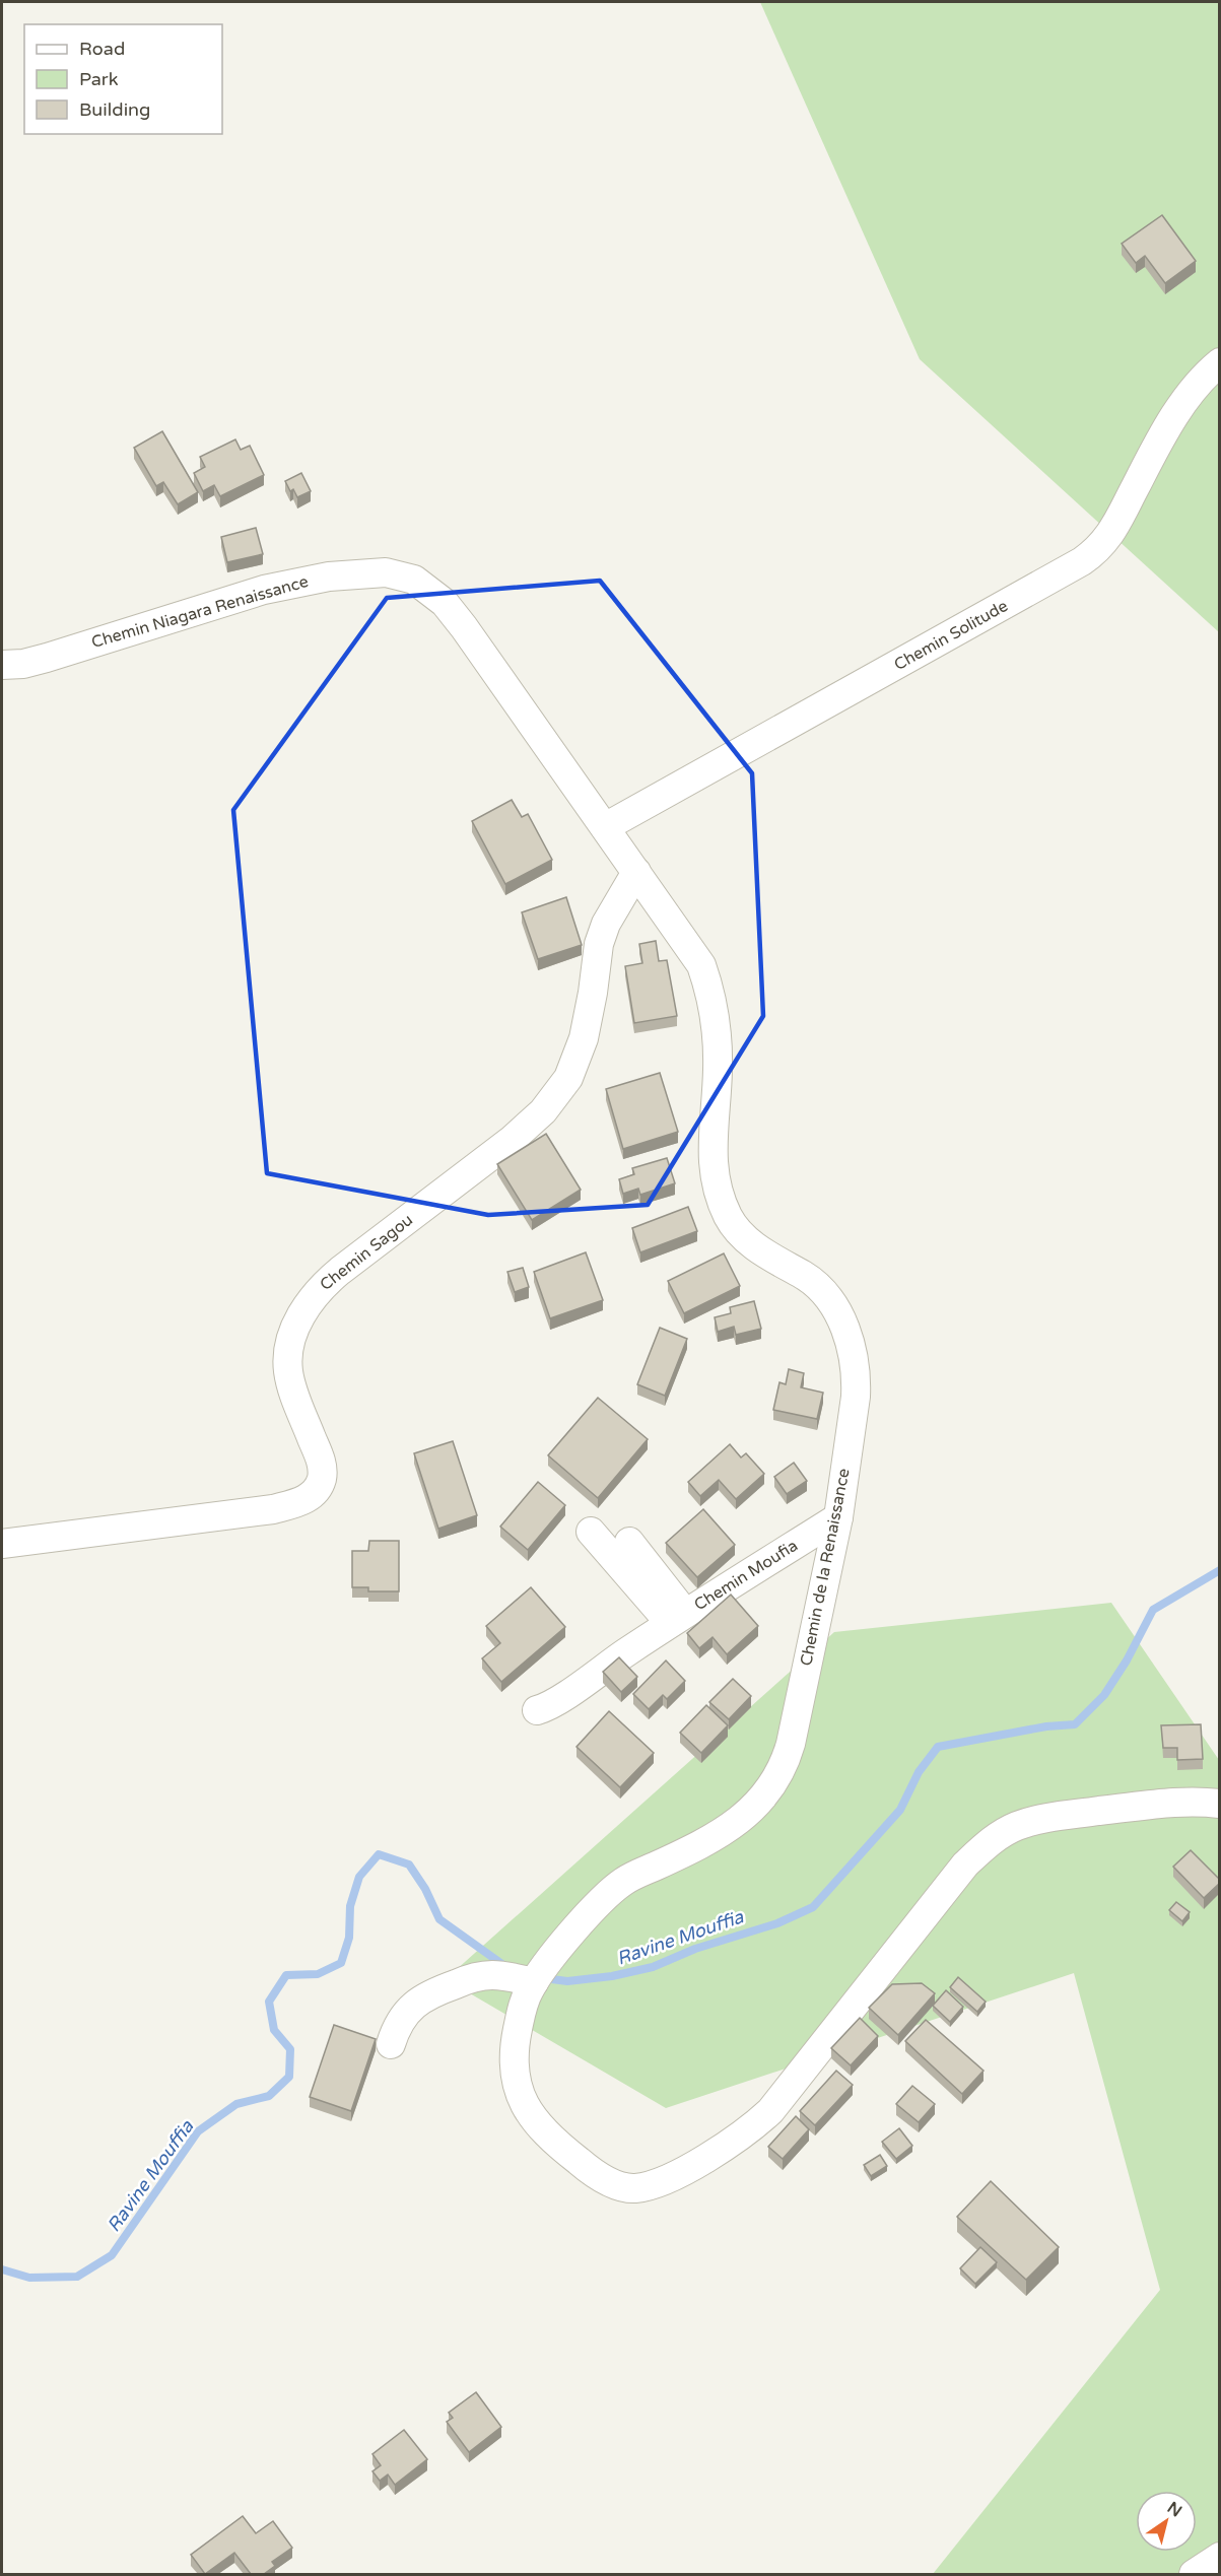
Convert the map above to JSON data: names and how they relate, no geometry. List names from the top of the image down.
{
  "streets": {
    "street": [
      "Chemin Niagara Renaissance",
      "Chemin Solitude",
      "Chemin Sagou",
      "Chemin de la Renaissance",
      "Chemin Moufia"
    ]
  },
  "crossings": [
    ["Chemin Niagara Renaissance", "Chemin Solitude"],
    ["Chemin Niagara Renaissance", "Chemin de la Renaissance"],
    ["Chemin Solitude", "Chemin de la Renaissance"],
    ["Chemin Sagou", "Chemin de la Renaissance"],
    ["Chemin de la Renaissance", "Chemin Moufia"]
  ],
  "water": ["Ravine Mouffia"],
  "legend": ["Road", "Park", "Building"],
  "north": "top right"
}
